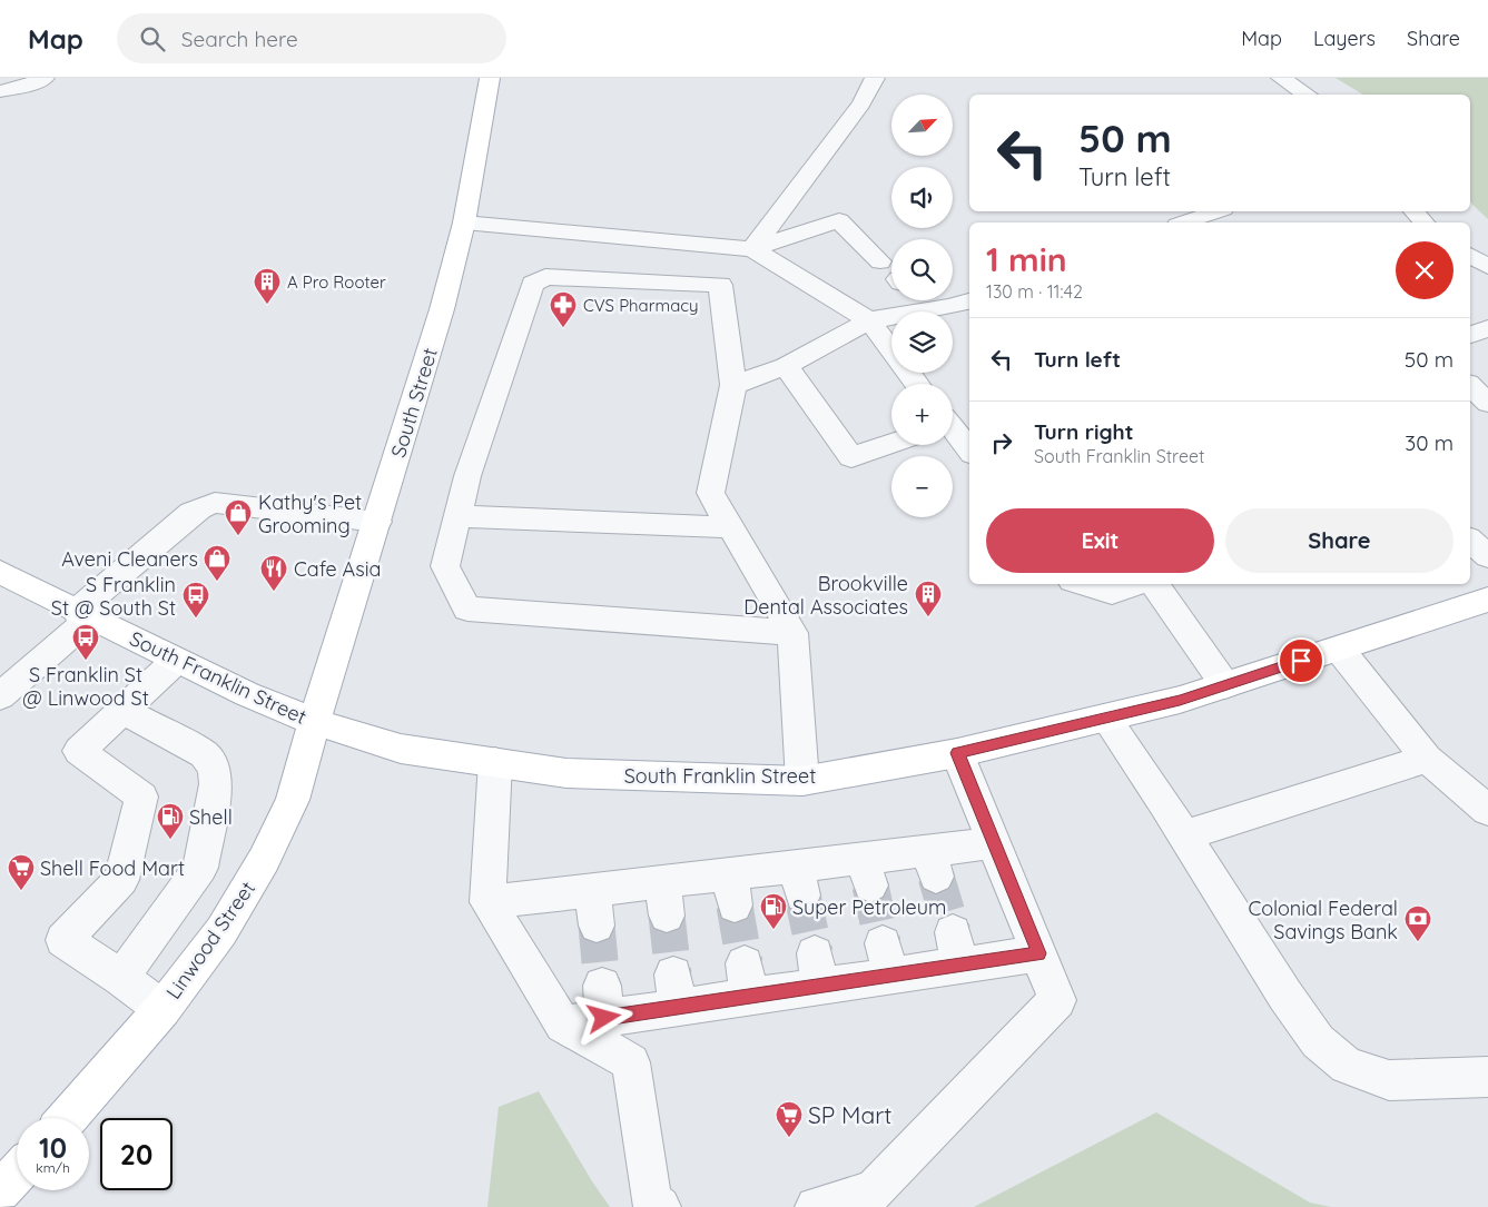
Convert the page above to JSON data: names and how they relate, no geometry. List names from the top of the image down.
{
  "streets": {
    "main road": ["South Street", "South Franklin Street", "Linwood Street"]
  },
  "crossings": [
    ["South Street", "South Franklin Street"],
    ["South Street", "Linwood Street"],
    ["South Franklin Street", "Linwood Street"]
  ],
  "places": {
    "building": ["A Pro Rooter", "Brookville Dental Associates"],
    "pharmacy": ["CVS Pharmacy"],
    "shop": ["Kathy's Pet Grooming", "Aveni Cleaners"],
    "restaurant": ["Cafe Asia"],
    "bus stop": ["S Franklin St @ South St", "S Franklin St @ Linwood St"],
    "fuel station": ["Shell", "Super Petroleum"],
    "supermarket": ["Shell Food Mart", "SP Mart"],
    "bank": ["Colonial Federal Savings Bank"]
  },
  "north": "top right",
  "page": {
    "header": "Map",
    "search": "Search here",
    "nav": ["Map", "Layers", "Share"],
    "map_buttons": ["+", "−"],
    "turn": ["50 m", "Turn left"],
    "heading": ["1 min", "130 m · 11:42"],
    "list": [
      {
        "name": "Turn left",
        "value": "50 m"
      },
      {
        "name": "Turn right",
        "note": "South Franklin Street",
        "value": "30 m"
      }
    ],
    "buttons": ["Exit", "Share"],
    "speed": "10 km/h",
    "limit": "20"
  }
}
